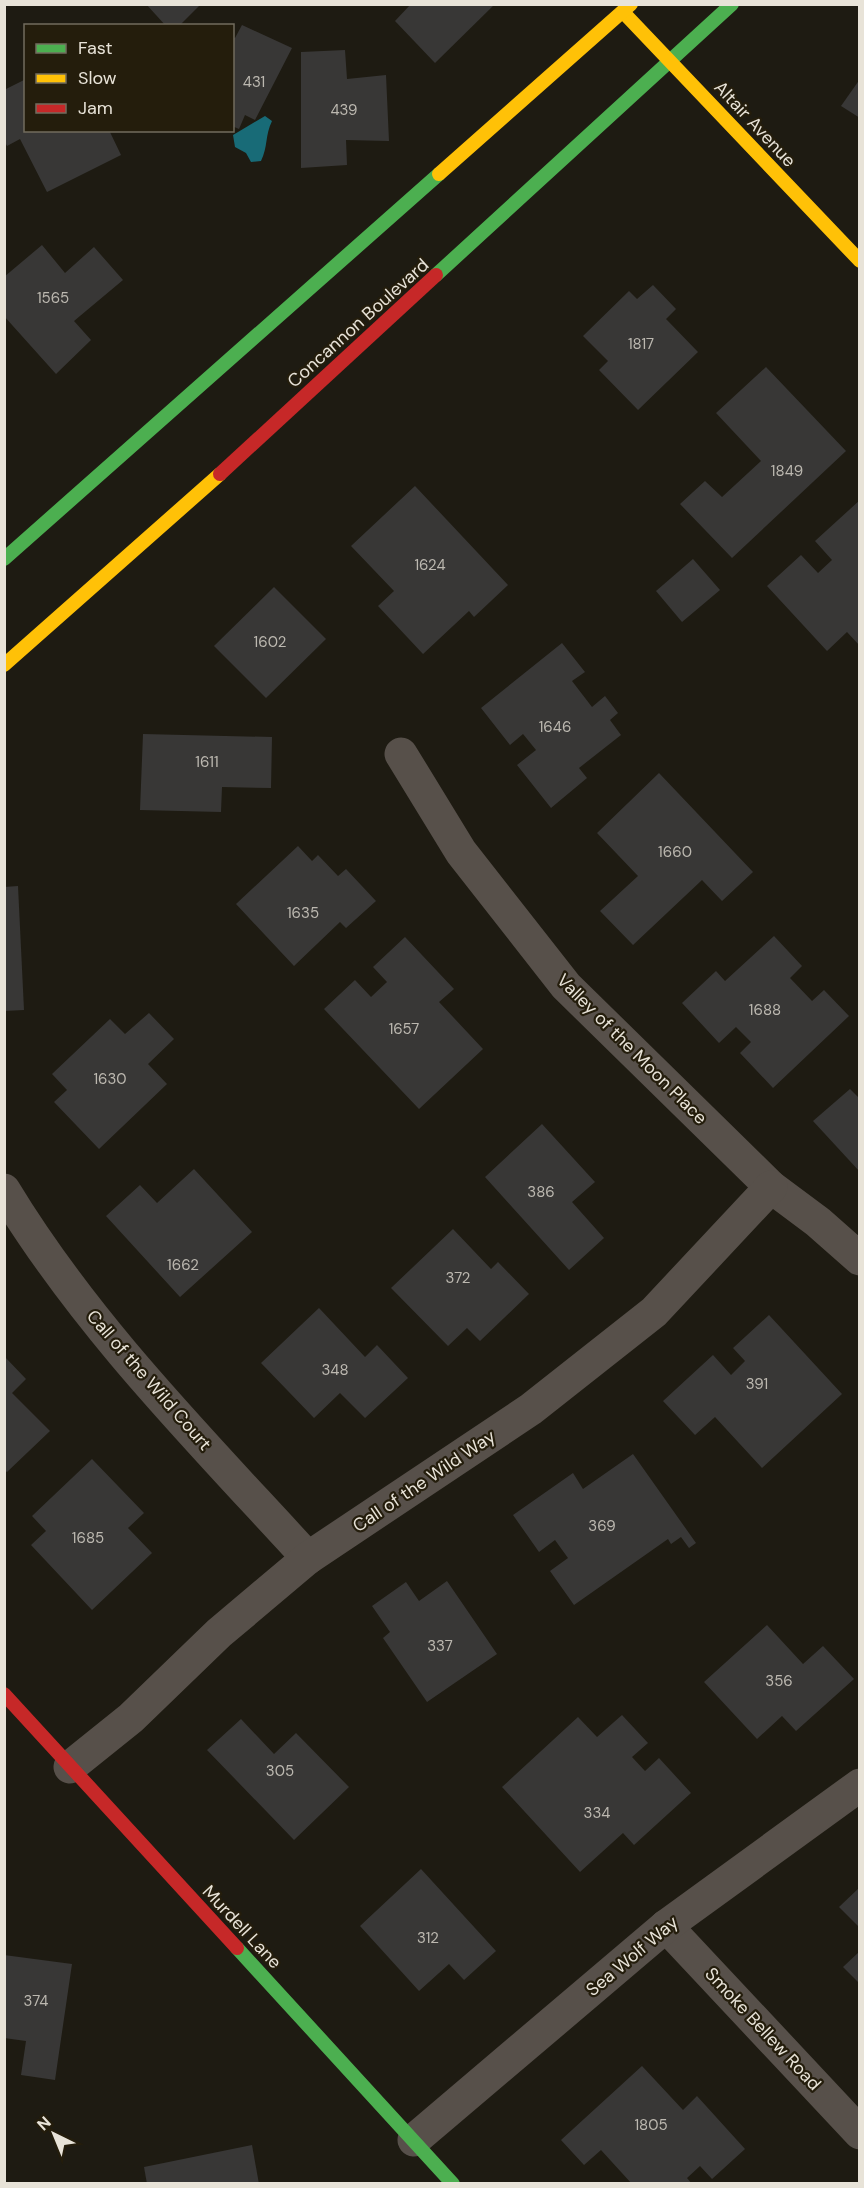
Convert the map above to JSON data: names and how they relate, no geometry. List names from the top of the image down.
{
  "streets": {
    "main road": ["Altair Avenue", "Concannon Boulevard", "Murdell Lane"],
    "street": [
      "Valley of the Moon Place",
      "Call of the Wild Court",
      "Call of the Wild Way",
      "Sea Wolf Way",
      "Smoke Bellew Road"
    ]
  },
  "crossings": [
    ["Altair Avenue", "Concannon Boulevard"],
    ["Valley of the Moon Place", "Call of the Wild Way"],
    ["Call of the Wild Court", "Call of the Wild Way"],
    ["Call of the Wild Way", "Murdell Lane"],
    ["Murdell Lane", "Sea Wolf Way"],
    ["Sea Wolf Way", "Smoke Bellew Road"]
  ],
  "house_numbers": [
    "431",
    "439",
    "1565",
    "1817",
    "1849",
    "1624",
    "1602",
    "1646",
    "1611",
    "1660",
    "1635",
    "1688",
    "1657",
    "1630",
    "386",
    "1662",
    "372",
    "348",
    "391",
    "369",
    "1685",
    "337",
    "356",
    "305",
    "334",
    "312",
    "374",
    "1805"
  ],
  "legend": ["Fast", "Slow", "Jam"],
  "north": "top left"
}
